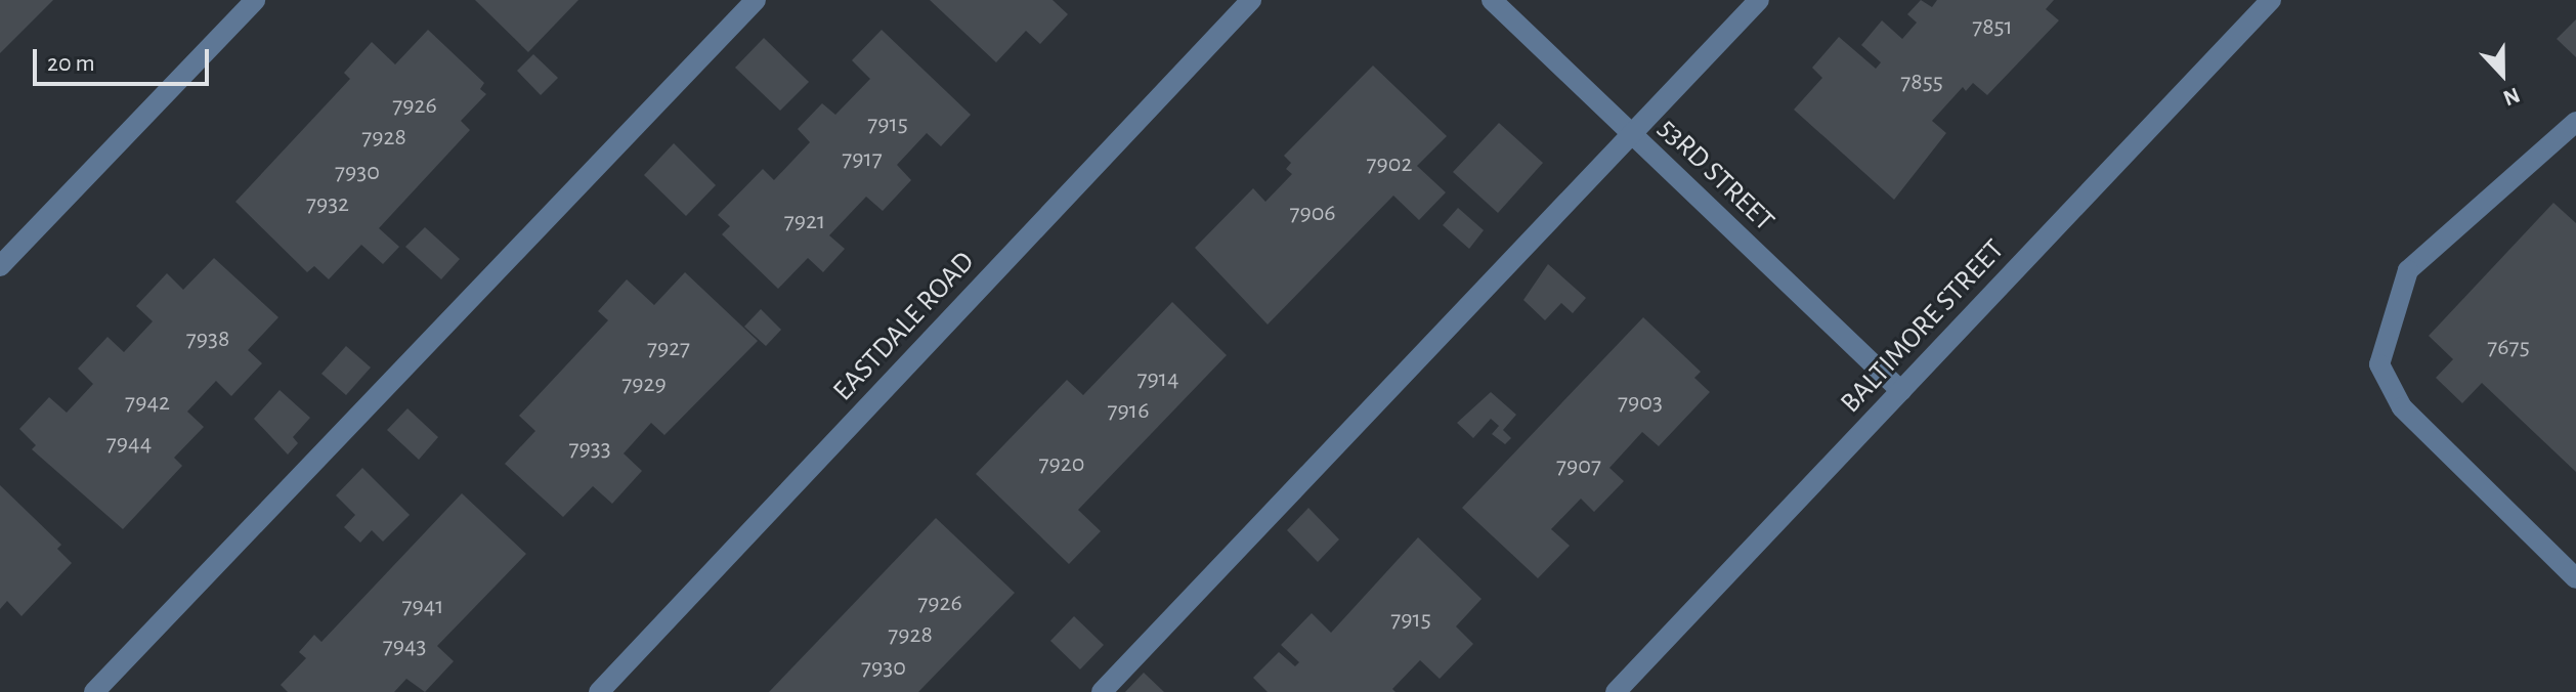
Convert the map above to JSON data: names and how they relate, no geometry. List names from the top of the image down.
{
  "streets": {
    "street": ["53RD STREET", "EASTDALE ROAD", "BALTIMORE STREET"]
  },
  "crossings": [
    ["53RD STREET", "BALTIMORE STREET"]
  ],
  "house_numbers": [
    "7851",
    "7855",
    "7926",
    "7915",
    "7928",
    "7917",
    "7902",
    "7930",
    "7932",
    "7906",
    "7921",
    "7938",
    "7675",
    "7927",
    "7914",
    "7929",
    "7942",
    "7903",
    "7916",
    "7944",
    "7933",
    "7920",
    "7907",
    "7926",
    "7941",
    "7915",
    "7928",
    "7943",
    "7930"
  ],
  "scale_bar": "20 m",
  "north": "bottom"
}
